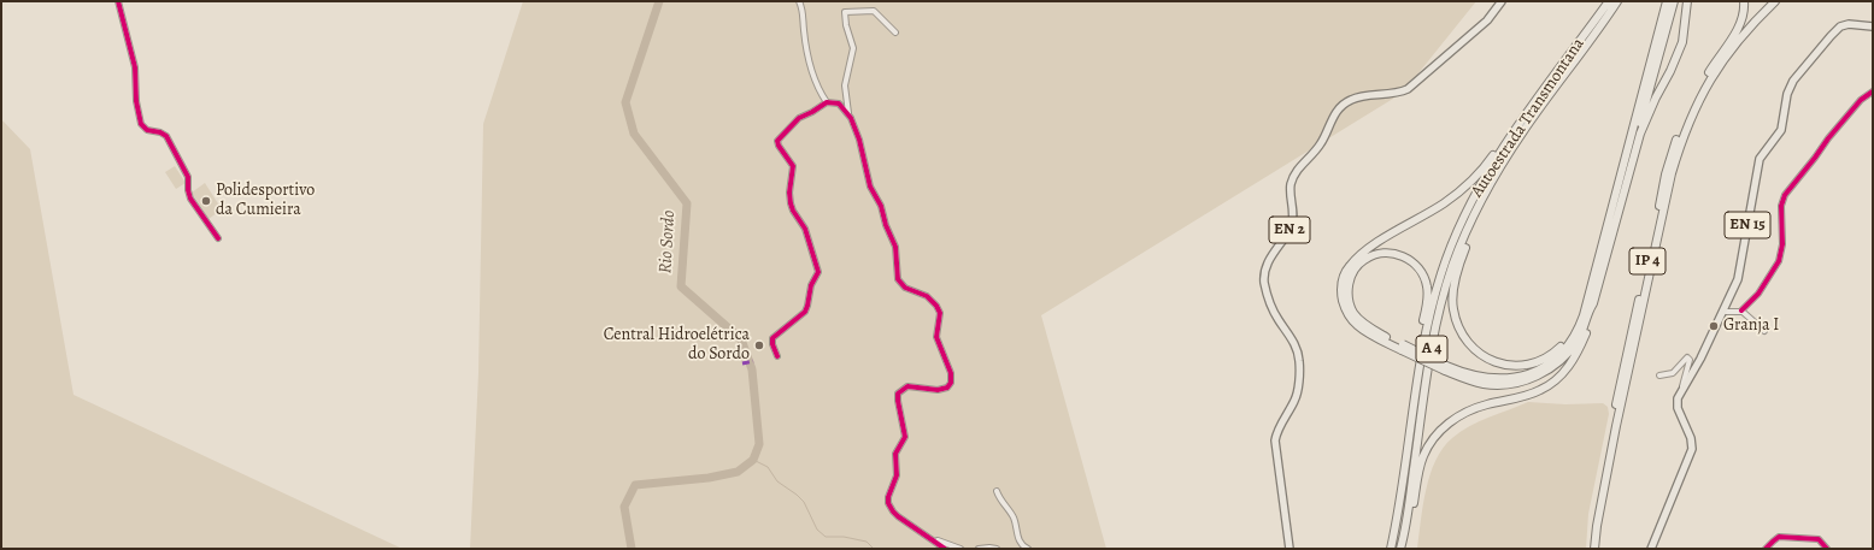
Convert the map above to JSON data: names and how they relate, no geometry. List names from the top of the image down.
{
  "streets": {
    "highway": ["Autoestrada Transmontana", "IP 4", "A 4"],
    "main road": ["EN 15", "EN 2"]
  },
  "water": ["Rio Sordo"],
  "places": ["Polidesportivo da Cumieira", "Granja I", "Central Hidroelétrica do Sordo"]
}
